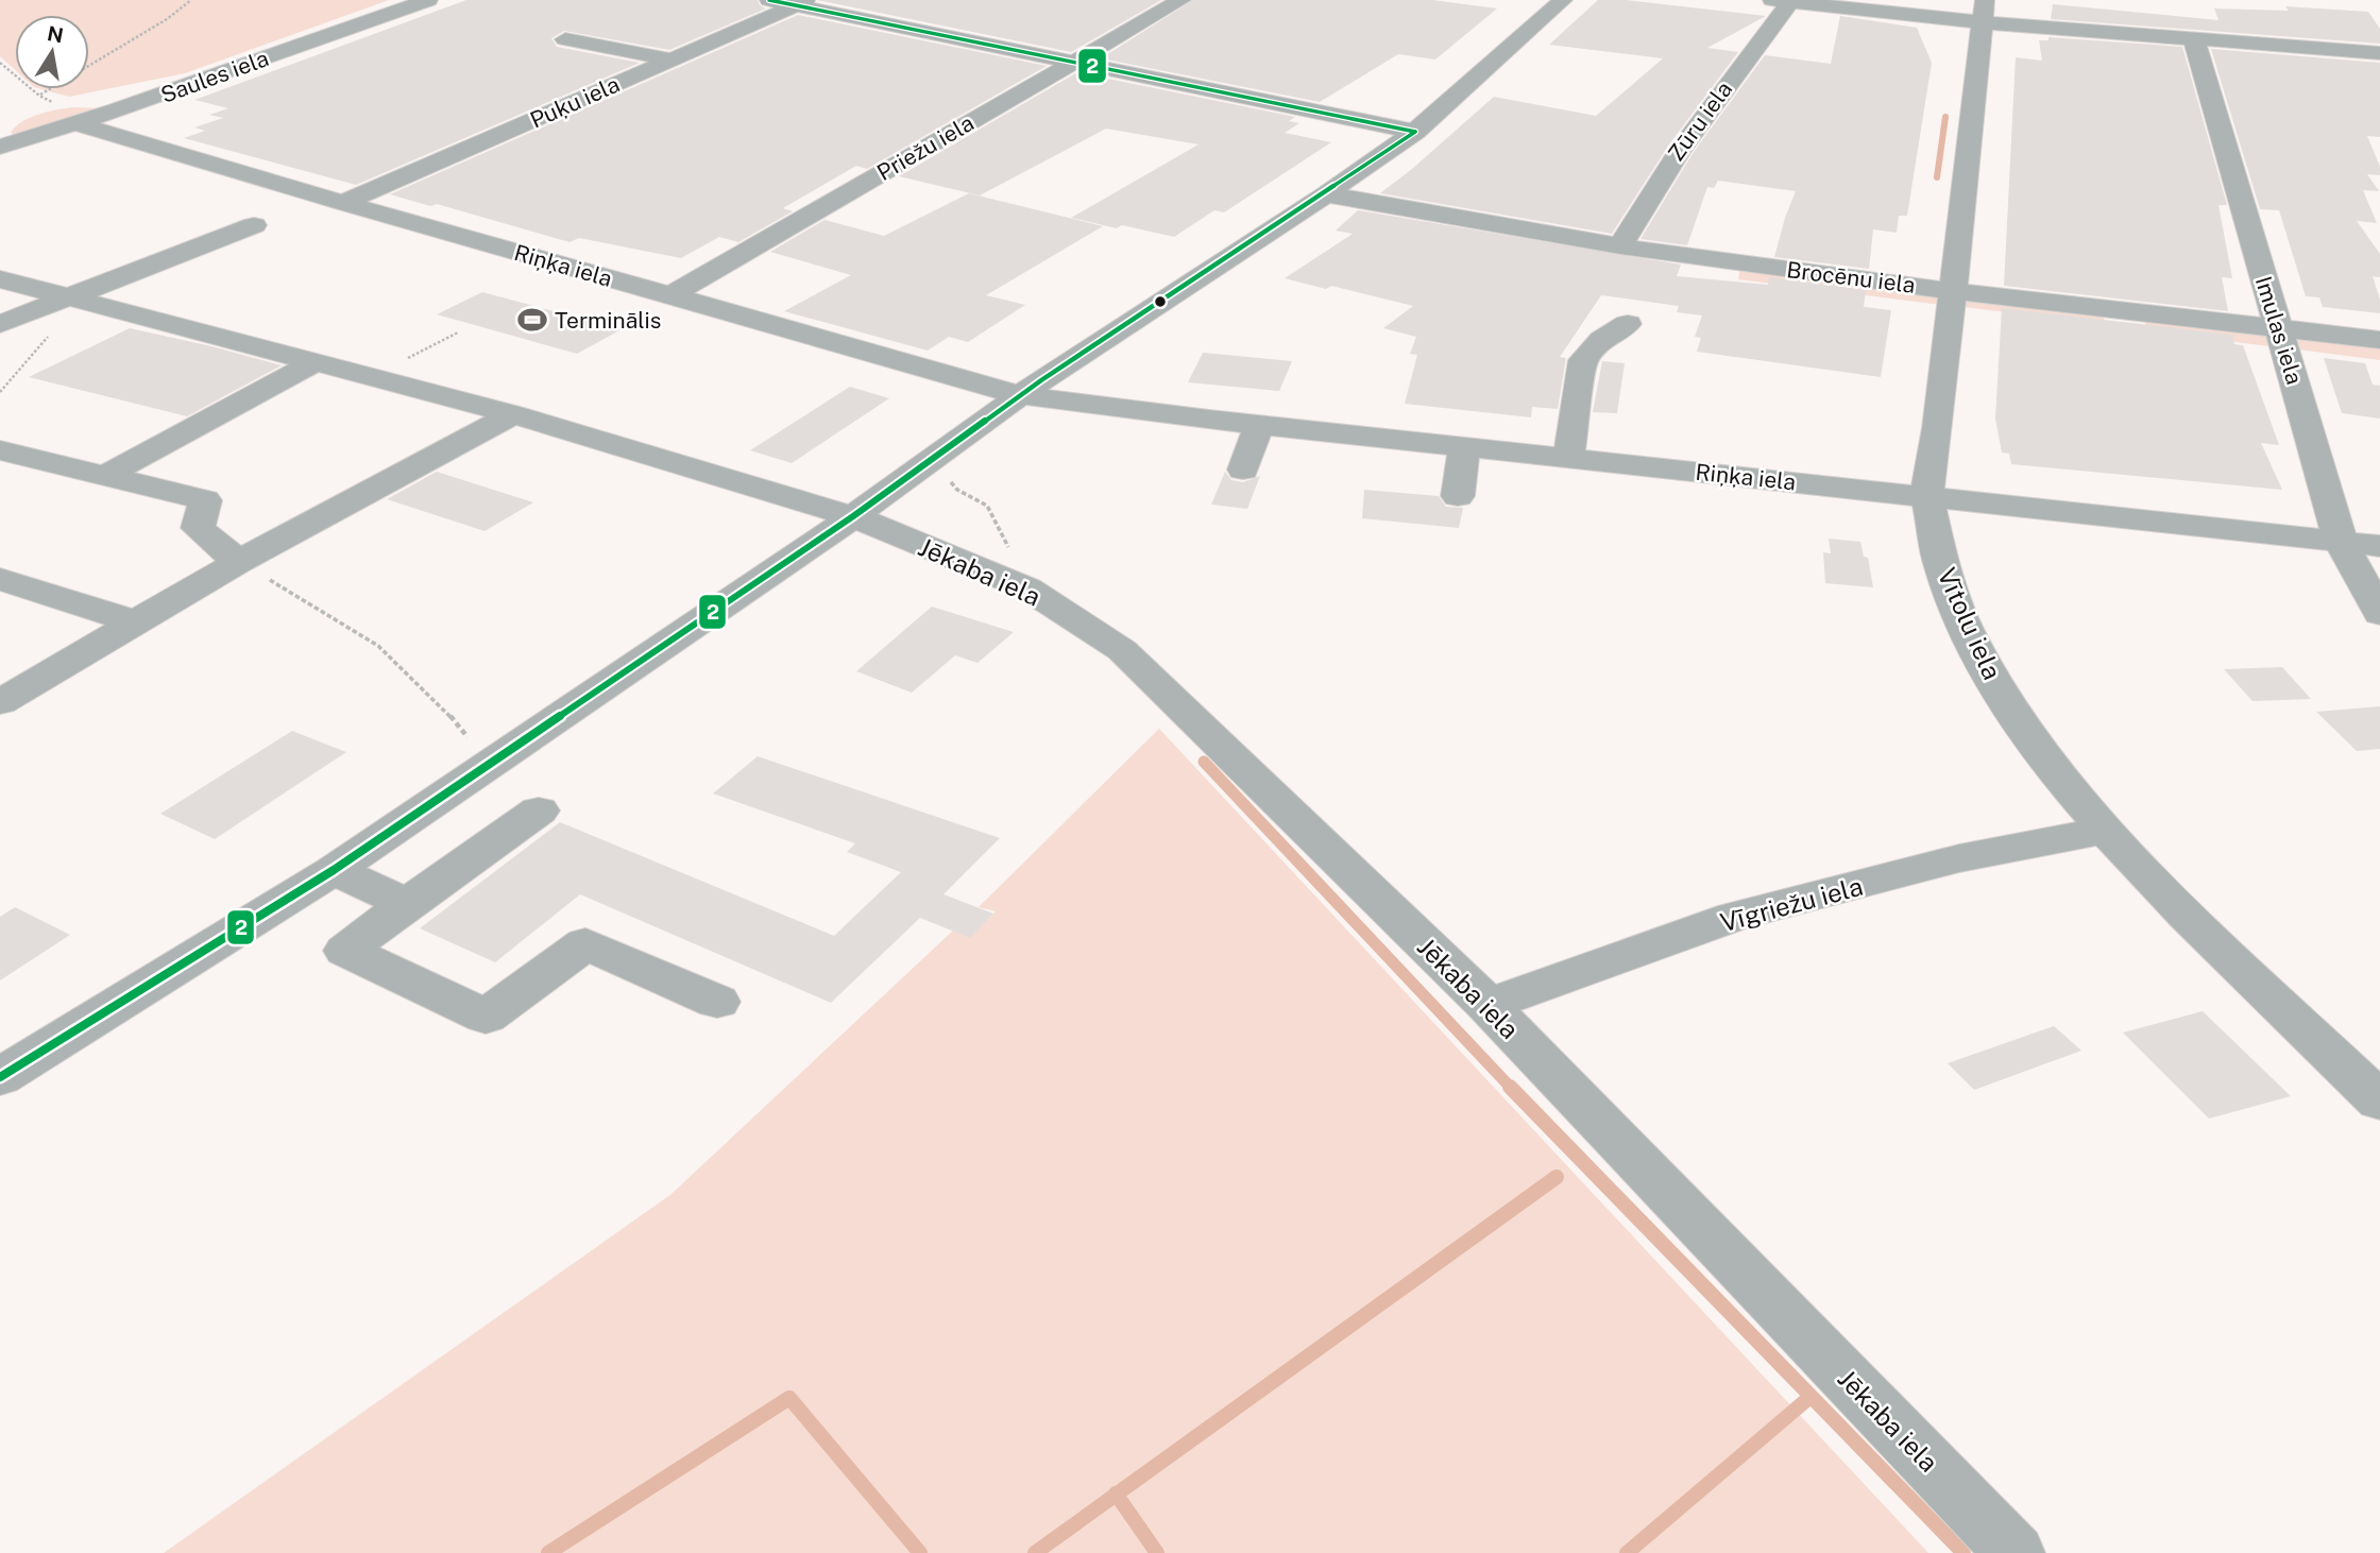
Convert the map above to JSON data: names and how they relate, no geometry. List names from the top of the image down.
{
  "streets": {
    "street": [
      "Saules iela",
      "Puķu iela",
      "Zūru iela",
      "Priežu iela",
      "Riņķa iela",
      "Brocēnu iela",
      "Imulas iela",
      "Jēkaba iela",
      "Vītolu iela",
      "Vīgriežu iela"
    ]
  },
  "crossings": [
    ["Saules iela", "Riņķa iela"],
    ["Puķu iela", "Riņķa iela"],
    ["Zūru iela", "Brocēnu iela"],
    ["Priežu iela", "Riņķa iela"],
    ["Riņķa iela", "Imulas iela"],
    ["Riņķa iela", "Vītolu iela"],
    ["Brocēnu iela", "Imulas iela"],
    ["Brocēnu iela", "Vītolu iela"],
    ["Jēkaba iela", "Vīgriežu iela"],
    ["Vītolu iela", "Vīgriežu iela"]
  ],
  "places": {
    "sports": ["Terminālis"]
  },
  "lines": ["transit line 2"],
  "north": "top"
}
